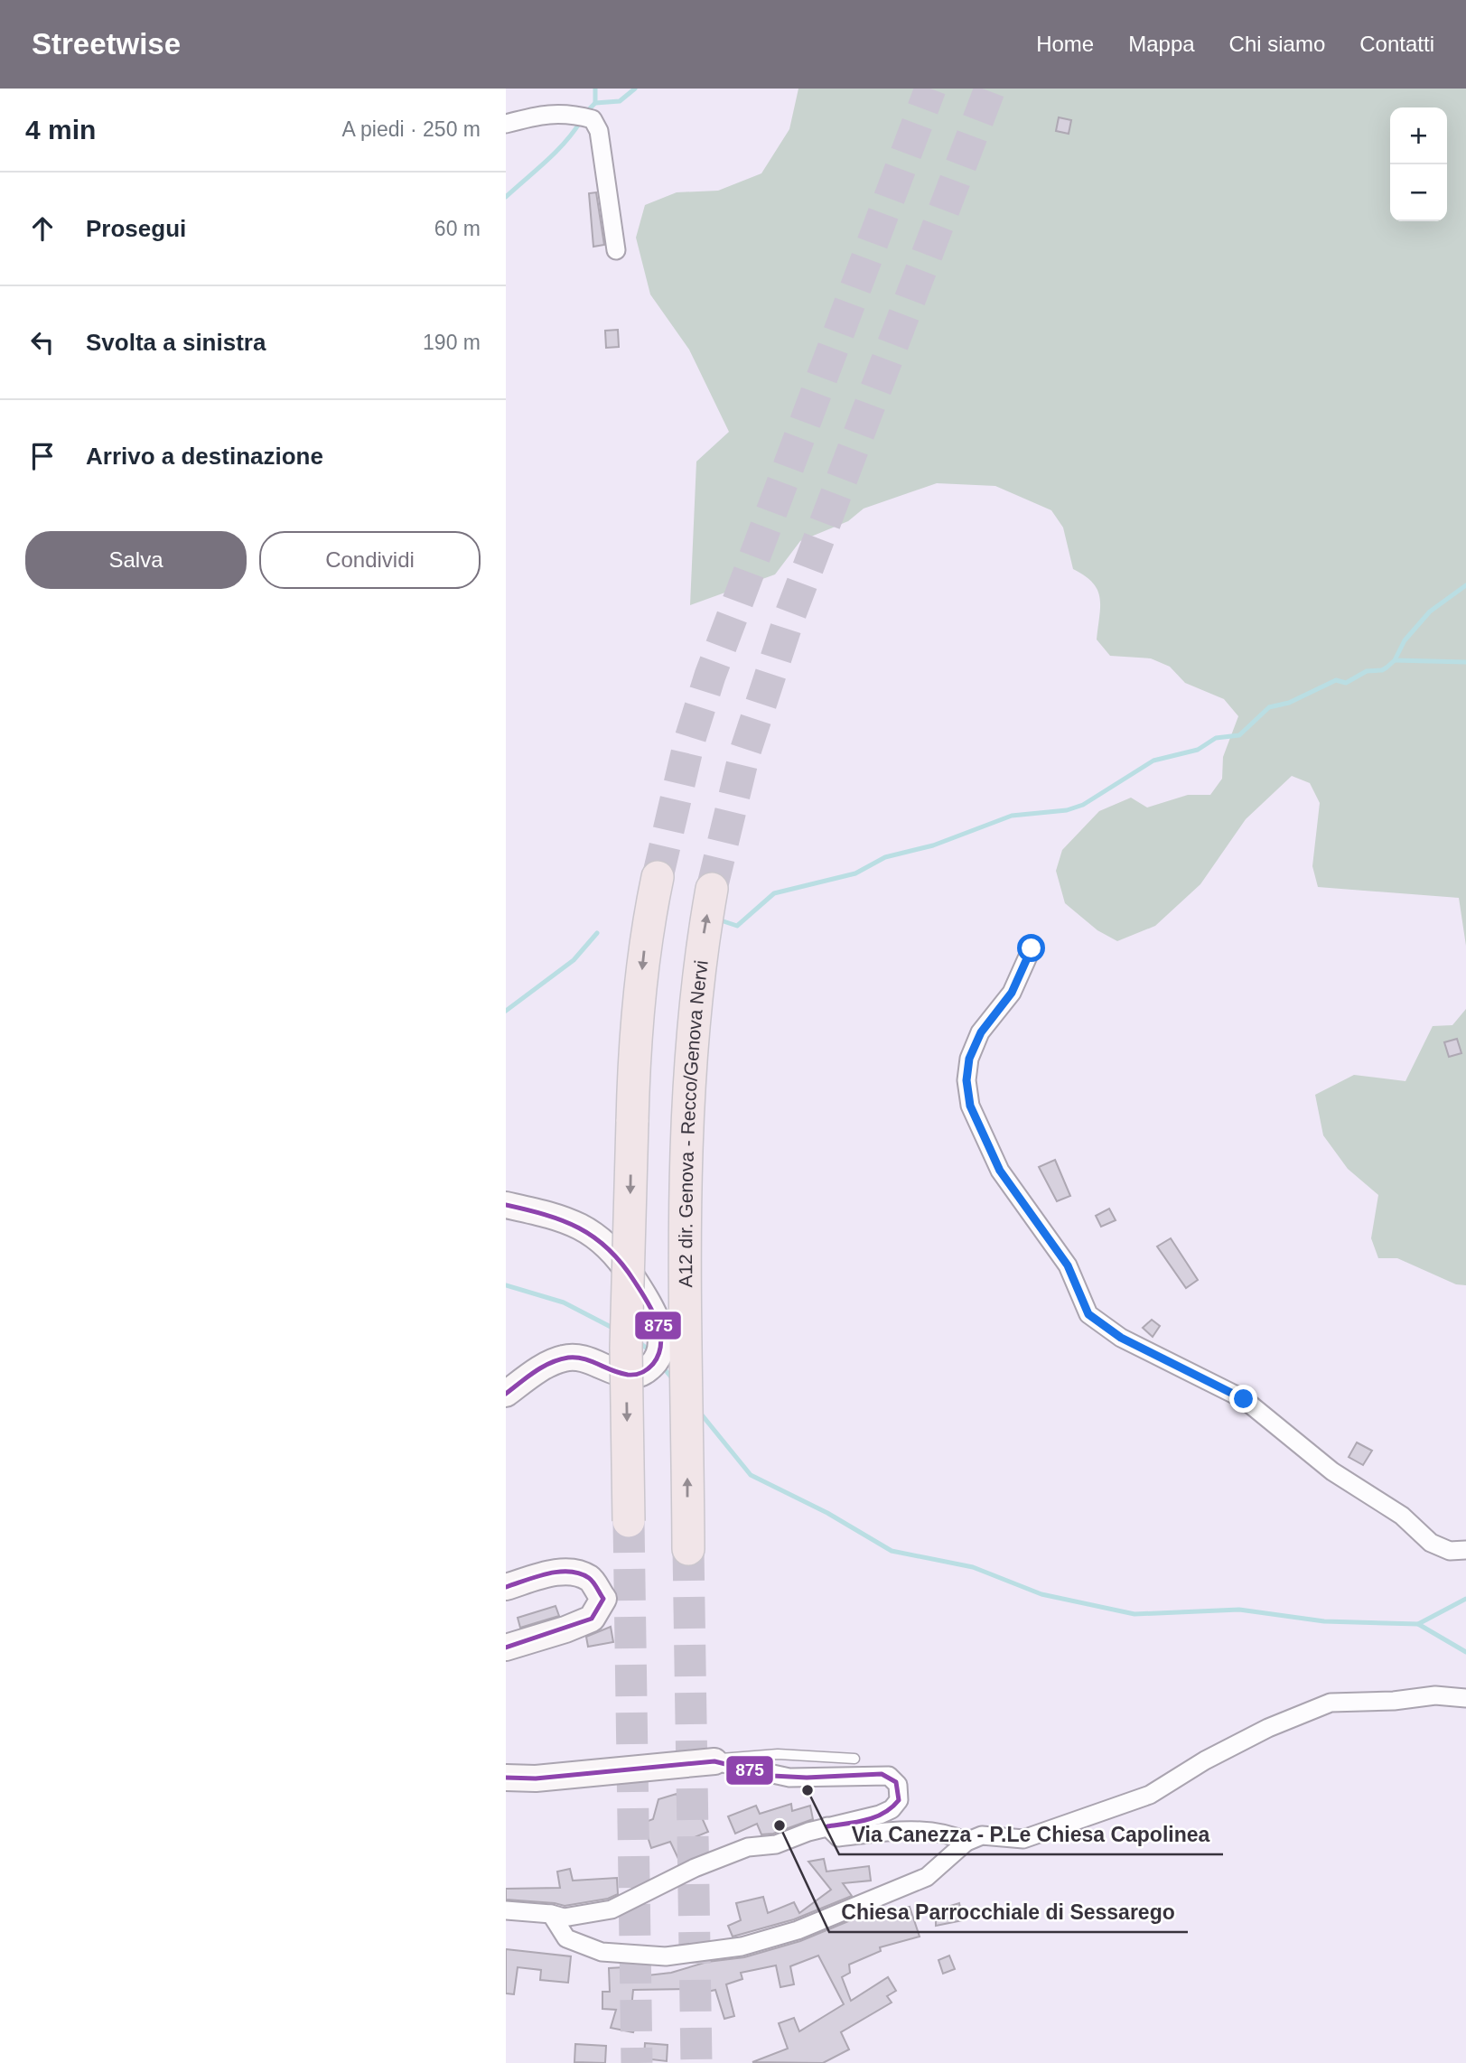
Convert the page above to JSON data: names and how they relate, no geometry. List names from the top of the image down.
{
  "streets": {
    "highway": ["A12 dir. Genova - Recco/Genova Nervi"]
  },
  "places": ["Via Canezza - P.Le Chiesa Capolinea", "Chiesa Parrocchiale di Sessarego"],
  "lines": ["transit line 875"],
  "page": {
    "header": "Streetwise",
    "nav": [
      "Home",
      "Mappa",
      "Chi siamo",
      "Contatti"
    ],
    "heading": ["4 min", "A piedi · 250 m"],
    "map_buttons": ["+", "−"],
    "list": [
      ["Prosegui", "60 m"],
      ["Svolta a sinistra", "190 m"],
      "Arrivo a destinazione"
    ],
    "buttons": ["Salva", "Condividi"]
  }
}
